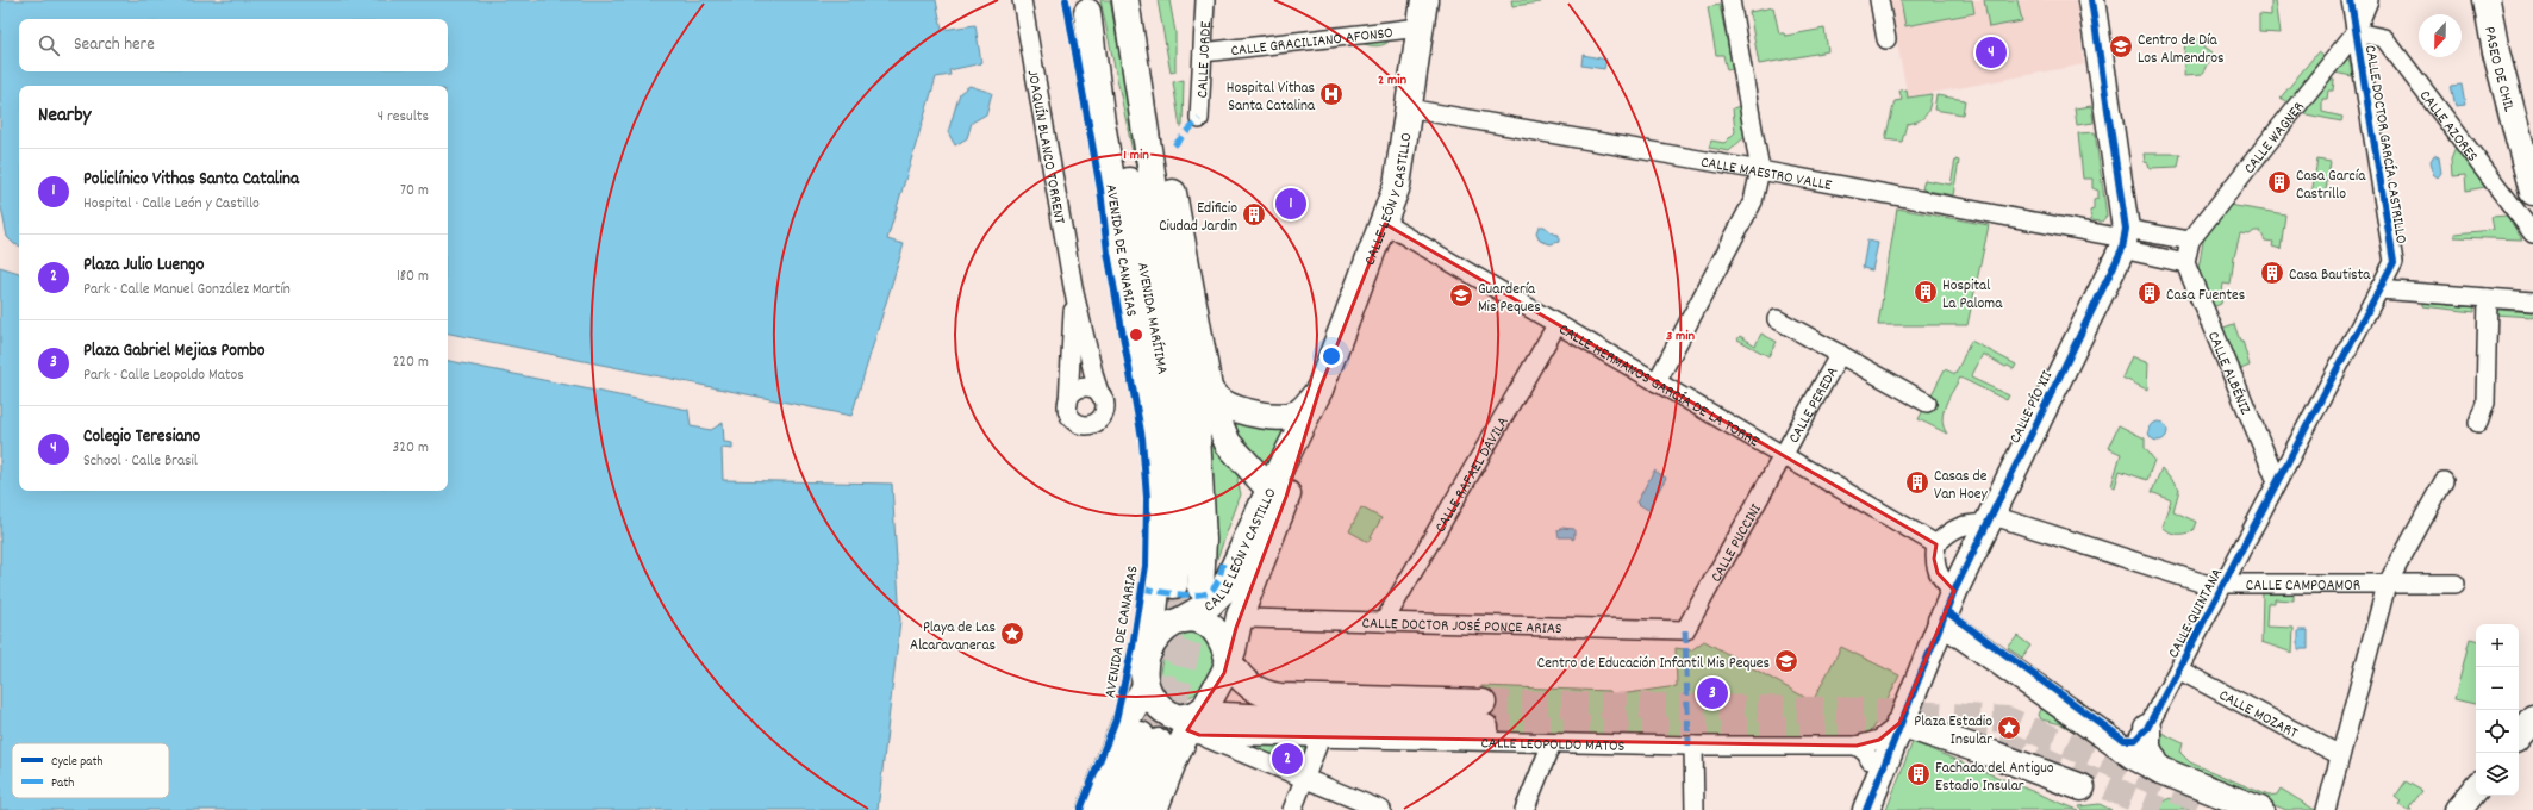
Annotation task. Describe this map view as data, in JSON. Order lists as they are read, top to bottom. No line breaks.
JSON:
{"streets":{"main road":["PASEO DE CHIL","CALLE LEÓN Y CASTILLO","AVENIDA MARÍTIMA","CALLE PÍO XII"],"street":["CALLE GRACILIANO AFONSO","CALLE JORDE","CALLE AZORES","CALLE WAGNER","CALLE DOCTOR GARCÍA CASTRILLO","JOAQUÍN BLANCO TORRENT","CALLE MAESTRO VALLE","CALLE ALBÉNIZ","CALLE HERMANOS GARCÍA DE LA TORRE","CALLE PEREDA","CALLE RAFAEL DÁVILA","CALLE PUCCINI","CALLE CAMPOAMOR","CALLE QUINTANA","CALLE DOCTOR JOSÉ PONCE ARIAS","CALLE MOZART","CALLE LEOPOLDO MATOS"],"cycle path":["AVENIDA DE CANARIAS"]},"crossings":[["CALLE GRACILIANO AFONSO","CALLE JORDE"],["CALLE GRACILIANO AFONSO","CALLE LEÓN Y CASTILLO"],["CALLE AZORES","CALLE WAGNER"],["CALLE AZORES","CALLE DOCTOR GARCÍA CASTRILLO"],["CALLE WAGNER","CALLE DOCTOR GARCÍA CASTRILLO"],["CALLE DOCTOR GARCÍA CASTRILLO","CALLE QUINTANA"],["CALLE MAESTRO VALLE","CALLE LEÓN Y CASTILLO"],["CALLE MAESTRO VALLE","CALLE PÍO XII"],["CALLE LEÓN Y CASTILLO","CALLE HERMANOS GARCÍA DE LA TORRE"],["CALLE LEÓN Y CASTILLO","CALLE DOCTOR JOSÉ PONCE ARIAS"],["CALLE LEÓN Y CASTILLO","CALLE LEOPOLDO MATOS"],["CALLE ALBÉNIZ","CALLE QUINTANA"],["CALLE HERMANOS GARCÍA DE LA TORRE","CALLE PEREDA"],["CALLE HERMANOS GARCÍA DE LA TORRE","CALLE RAFAEL DÁVILA"],["CALLE HERMANOS GARCÍA DE LA TORRE","CALLE PUCCINI"],["CALLE PEREDA","CALLE PUCCINI"],["CALLE PÍO XII","CALLE CAMPOAMOR"],["CALLE PÍO XII","CALLE QUINTANA"],["CALLE RAFAEL DÁVILA","CALLE DOCTOR JOSÉ PONCE ARIAS"],["CALLE PUCCINI","CALLE DOCTOR JOSÉ PONCE ARIAS"],["CALLE CAMPOAMOR","CALLE QUINTANA"],["CALLE QUINTANA","CALLE MOZART"]],"places":{"school or university":["Centro de Día Los Almendros","Guardería Mis Peques","Centro de Educación Infantil Mis Peques"],"hospital":["Hospital Vithas Santa Catalina"],"building":["Casa García Castrillo","Edificio Ciudad Jardin","Casa Bautista","Hospital La Paloma","Casa Fuentes","Casas de Van Hoey","Fachada del Antiguo Estadio Insular"],"place":["Playa de Las Alcaravaneras","Plaza Estadio Insular"]},"legend":["Cycle path","Path"],"north":"bottom","page":{"search":"Search here","pins":["4","1","3","2"],"heading":["Nearby","4 results"],"list":[{"mark":"1","name":"Policlínico Vithas Santa Catalina","note":"Hospital · Calle León y Castillo","value":"70 m"},{"mark":"2","name":"Plaza Julio Luengo","note":"Park · Calle Manuel González Martín","value":"180 m"},{"mark":"3","name":"Plaza Gabriel Mejias Pombo","note":"Park · Calle Leopoldo Matos","value":"220 m"},{"mark":"4","name":"Colegio Teresiano","note":"School · Calle Brasil","value":"320 m"}],"map_buttons":["+","−"]},"rings":["2 min","1 min","3 min"]}
